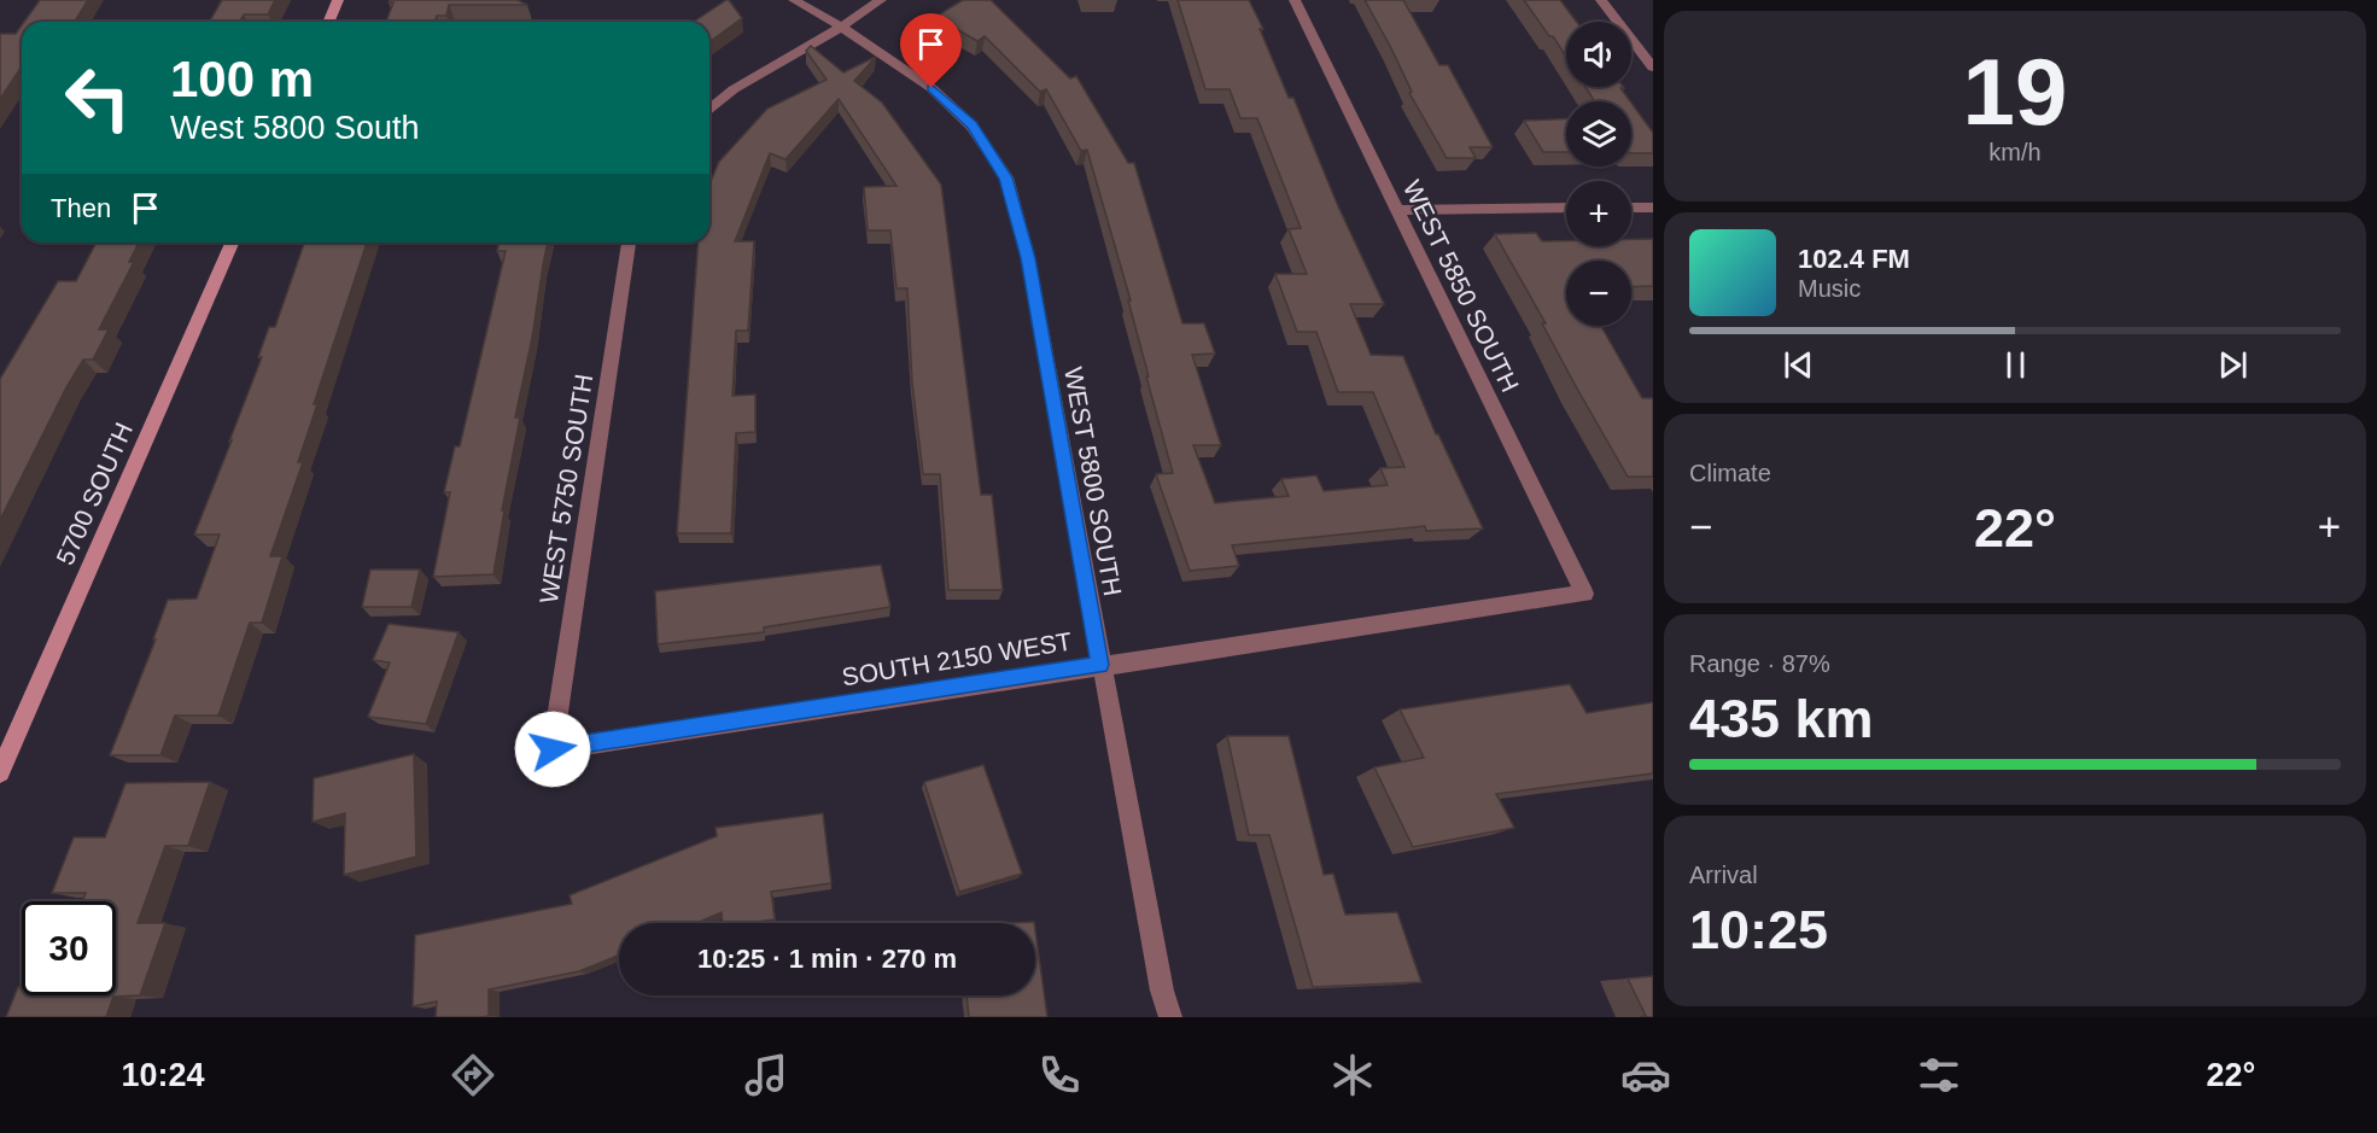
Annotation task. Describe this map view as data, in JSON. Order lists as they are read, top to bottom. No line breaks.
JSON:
{"streets":{"street":["WEST 5850 SOUTH","WEST 5800 SOUTH","WEST 5750 SOUTH","5700 SOUTH","SOUTH 2150 WEST"]},"crossings":[["WEST 5850 SOUTH","SOUTH 2150 WEST"],["WEST 5800 SOUTH","SOUTH 2150 WEST"],["WEST 5750 SOUTH","SOUTH 2150 WEST"]],"page":{"tile":[["19","km/h"],"Climate",["Range · 87%","435 km"],["Arrival","10:25"]],"map_buttons":["+","−"],"turn":["100 m","West 5800 South"],"then":"Then","song":["102.4 FM","Music"],"heat":["−","22°","+"],"limit":"30","trip":"10:25 · 1 min · 270 m","tabs":["10:24","22°"]}}
